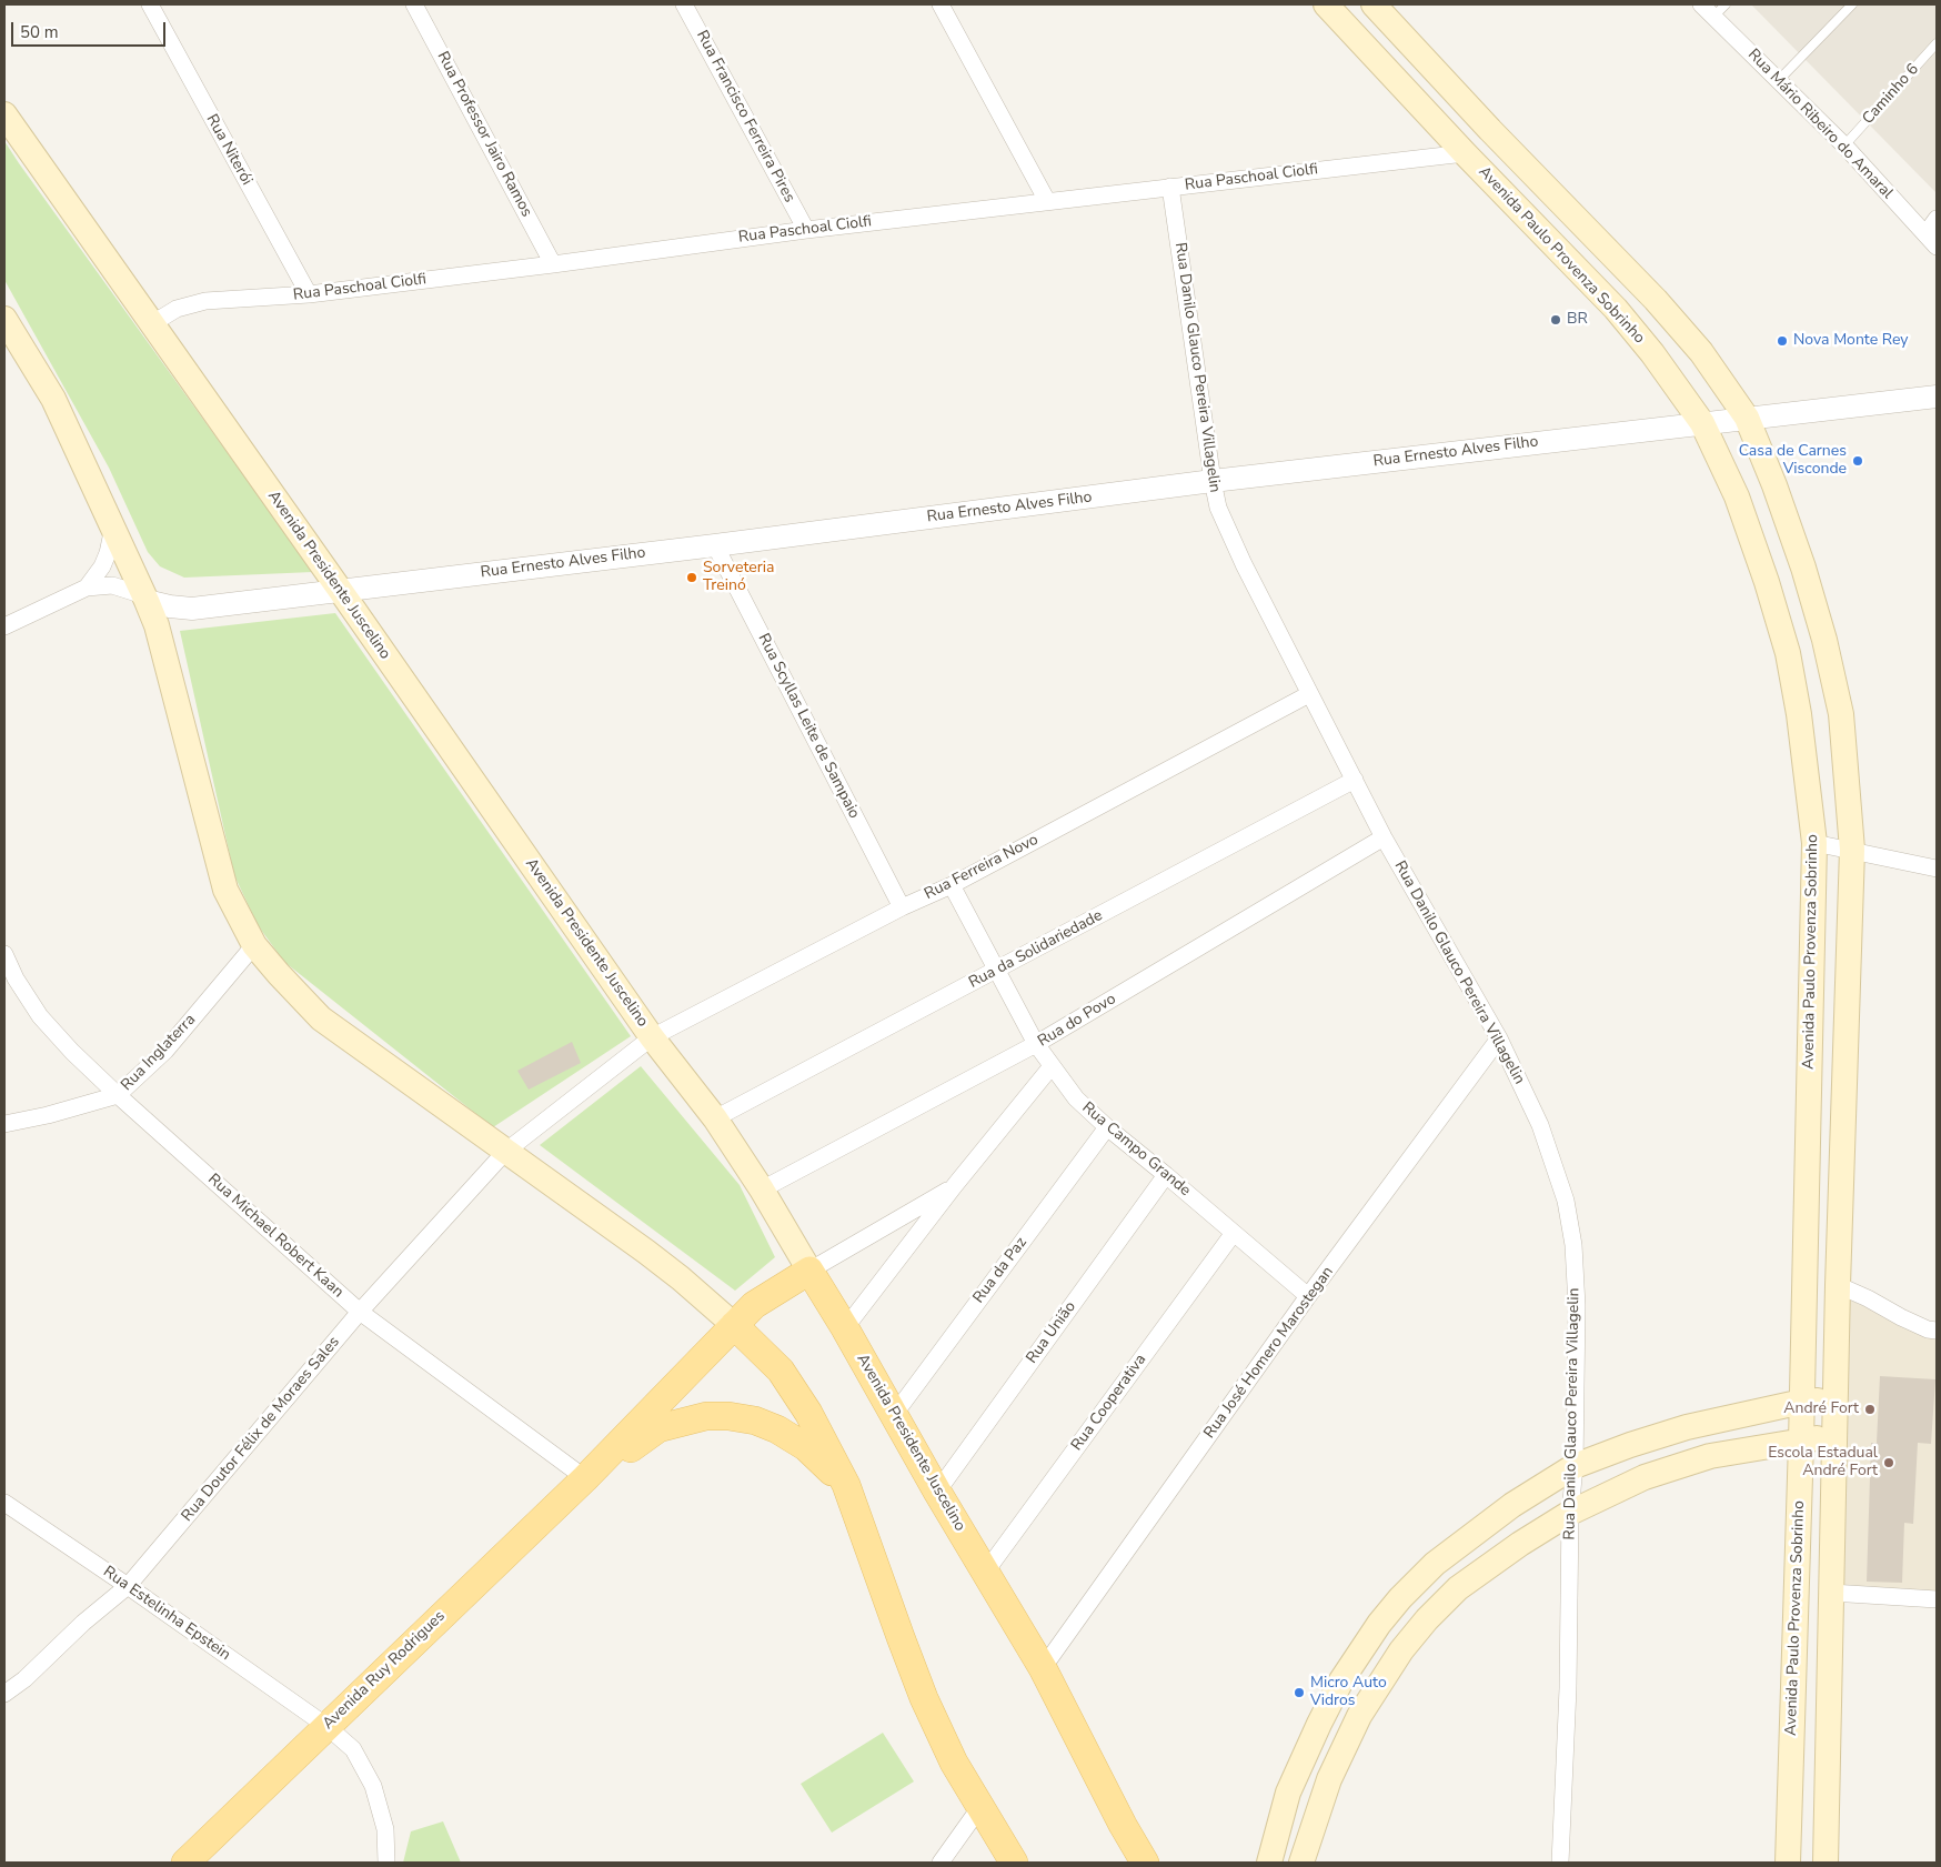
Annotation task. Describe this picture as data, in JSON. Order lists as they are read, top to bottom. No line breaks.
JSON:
{"streets":{"main road":["Avenida Paulo Provenza Sobrinho","Avenida Presidente Juscelino","Avenida Ruy Rodrigues"],"street":["Rua Francisco Ferreira Pires","Rua Mário Ribeiro do Amaral","Rua Professor Jairo Ramos","Rua Niterói","Rua Paschoal Ciolfi","Rua Danilo Glauco Pereira Villagelin","Rua Ernesto Alves Filho","Rua Scyllas Leite de Sampaio","Rua Ferreira Novo","Rua da Solidariedade","Rua do Povo","Rua Inglaterra","Rua Campo Grande","Rua Michael Robert Kaan","Rua da Paz","Rua União","Rua José Homero Marostegan","Rua Cooperativa","Rua Doutor Félix de Moraes Sales","Rua Estelinha Epstein"],"lane":["Caminho 6"]},"crossings":[["Caminho 6","Rua Mário Ribeiro do Amaral"],["Rua Francisco Ferreira Pires","Rua Paschoal Ciolfi"],["Rua Professor Jairo Ramos","Rua Paschoal Ciolfi"],["Rua Niterói","Rua Paschoal Ciolfi"],["Rua Paschoal Ciolfi","Avenida Paulo Provenza Sobrinho"],["Rua Paschoal Ciolfi","Rua Danilo Glauco Pereira Villagelin"],["Rua Paschoal Ciolfi","Avenida Presidente Juscelino"],["Avenida Paulo Provenza Sobrinho","Rua Ernesto Alves Filho"],["Rua Danilo Glauco Pereira Villagelin","Rua Ernesto Alves Filho"],["Rua Danilo Glauco Pereira Villagelin","Rua Ferreira Novo"],["Rua Danilo Glauco Pereira Villagelin","Rua da Solidariedade"],["Rua Danilo Glauco Pereira Villagelin","Rua do Povo"],["Rua Danilo Glauco Pereira Villagelin","Rua José Homero Marostegan"],["Rua Ernesto Alves Filho","Avenida Presidente Juscelino"],["Rua Ernesto Alves Filho","Rua Scyllas Leite de Sampaio"],["Avenida Presidente Juscelino","Rua Ferreira Novo"],["Avenida Presidente Juscelino","Rua da Solidariedade"],["Avenida Presidente Juscelino","Rua do Povo"],["Avenida Presidente Juscelino","Rua da Paz"],["Avenida Presidente Juscelino","Rua União"],["Avenida Presidente Juscelino","Rua José Homero Marostegan"],["Avenida Presidente Juscelino","Rua Cooperativa"],["Avenida Presidente Juscelino","Rua Doutor Félix de Moraes Sales"],["Avenida Presidente Juscelino","Avenida Ruy Rodrigues"],["Rua Scyllas Leite de Sampaio","Rua Ferreira Novo"],["Rua Ferreira Novo","Rua Campo Grande"],["Rua da Solidariedade","Rua Campo Grande"],["Rua do Povo","Rua Campo Grande"],["Rua Inglaterra","Rua Michael Robert Kaan"],["Rua Campo Grande","Rua da Paz"],["Rua Campo Grande","Rua União"],["Rua Campo Grande","Rua José Homero Marostegan"],["Rua Campo Grande","Rua Cooperativa"],["Rua Michael Robert Kaan","Rua Doutor Félix de Moraes Sales"],["Rua Michael Robert Kaan","Avenida Ruy Rodrigues"],["Rua Doutor Félix de Moraes Sales","Rua Estelinha Epstein"],["Rua Estelinha Epstein","Avenida Ruy Rodrigues"]],"places":["BR","Nova Monte Rey","Casa de Carnes Visconde","Sorveteria Treinó","André Fort","Escola Estadual André Fort","Micro Auto Vidros"],"scale_bar":"50 m"}
